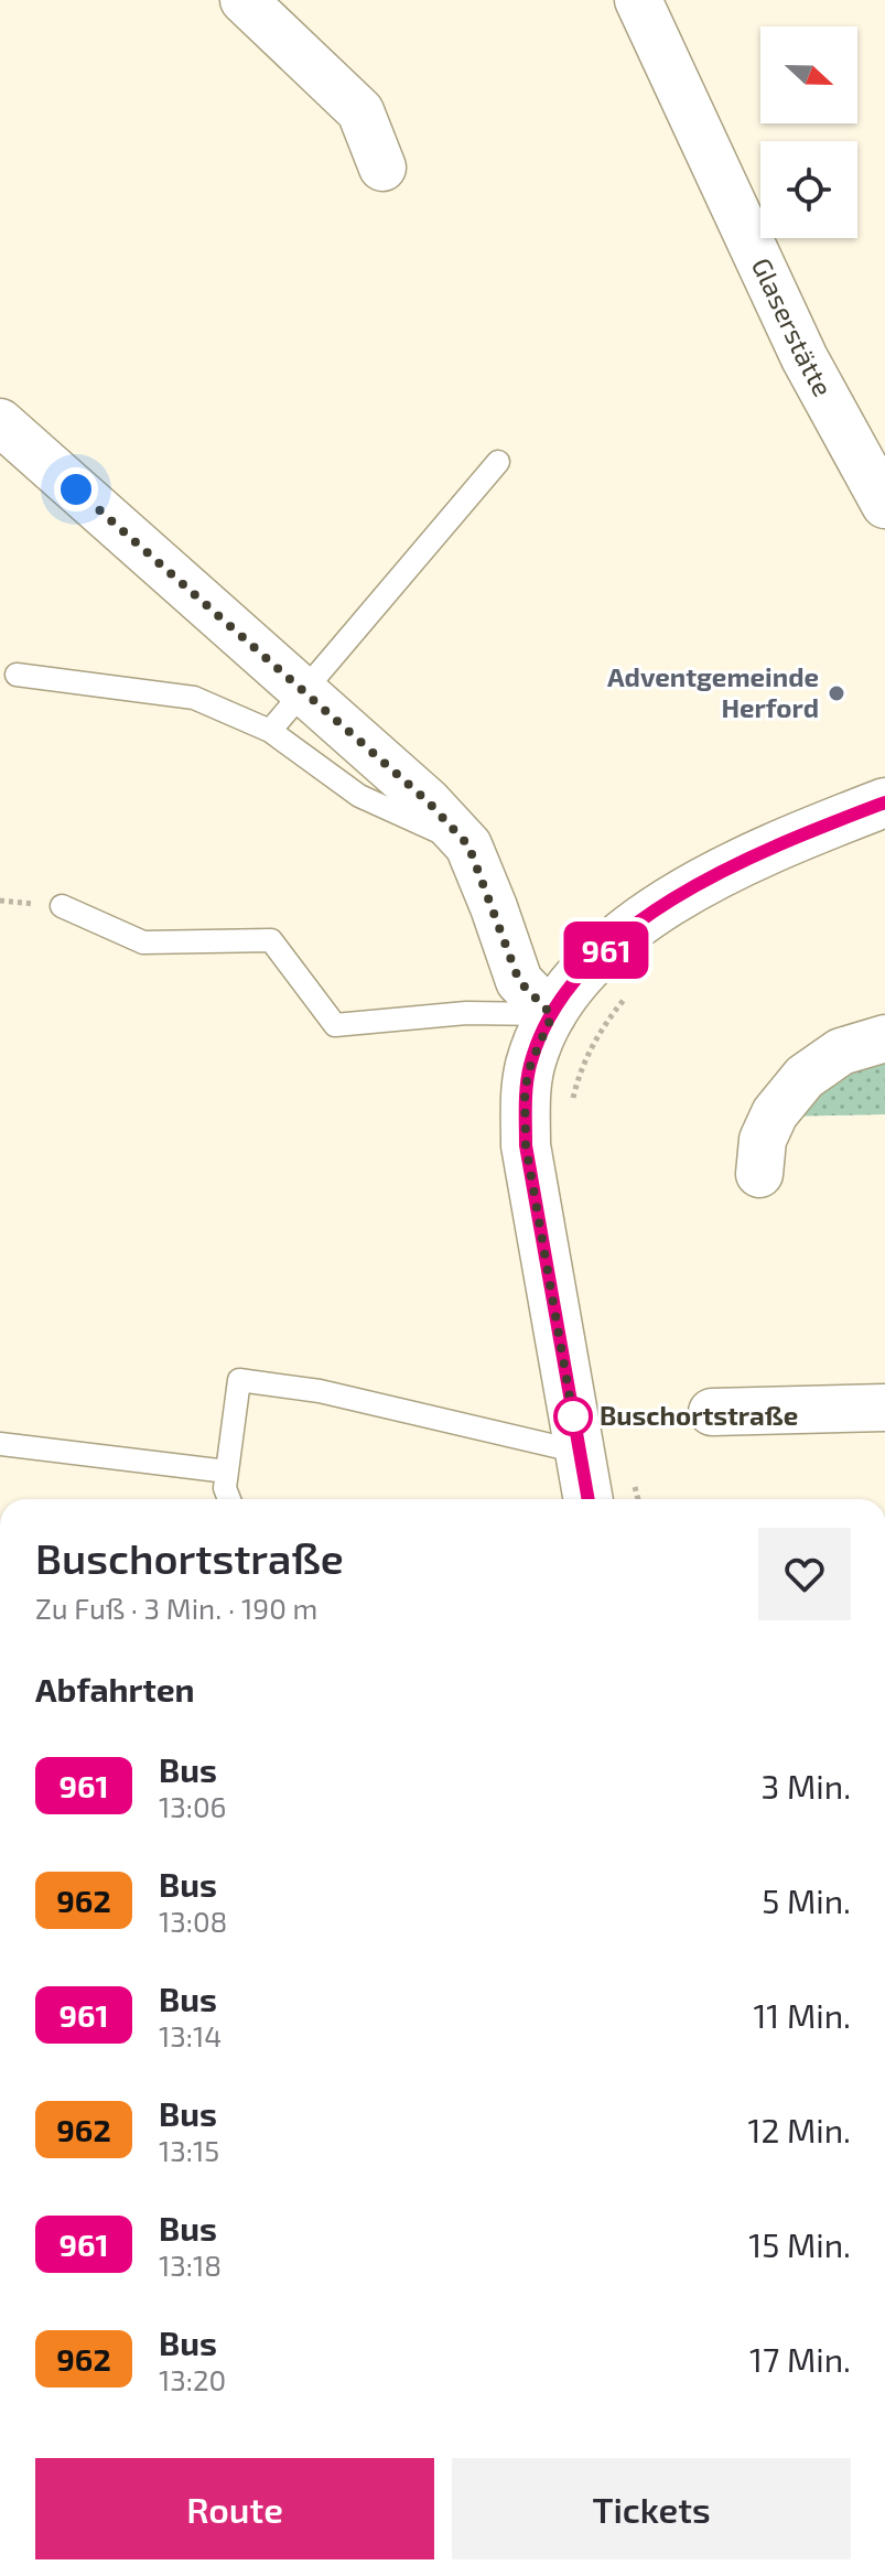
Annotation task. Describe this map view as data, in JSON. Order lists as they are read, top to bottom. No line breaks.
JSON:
{"streets":{"street":["Glaserstätte"]},"places":["Adventgemeinde Herford","Buschortstraße"],"lines":["bus line 961"],"north":"right","page":{"on_map":"961","heading":[["Buschortstraße","Zu Fuß · 3 Min. · 190 m"],"Abfahrten"],"list":[{"mark":"961","name":"Bus","note":"13:06","value":"3 Min."},{"mark":"962","name":"Bus","note":"13:08","value":"5 Min."},{"mark":"961","name":"Bus","note":"13:14","value":"11 Min."},{"mark":"962","name":"Bus","note":"13:15","value":"12 Min."},{"mark":"961","name":"Bus","note":"13:18","value":"15 Min."},{"mark":"962","name":"Bus","note":"13:20","value":"17 Min."}],"buttons":["Route","Tickets"]}}
